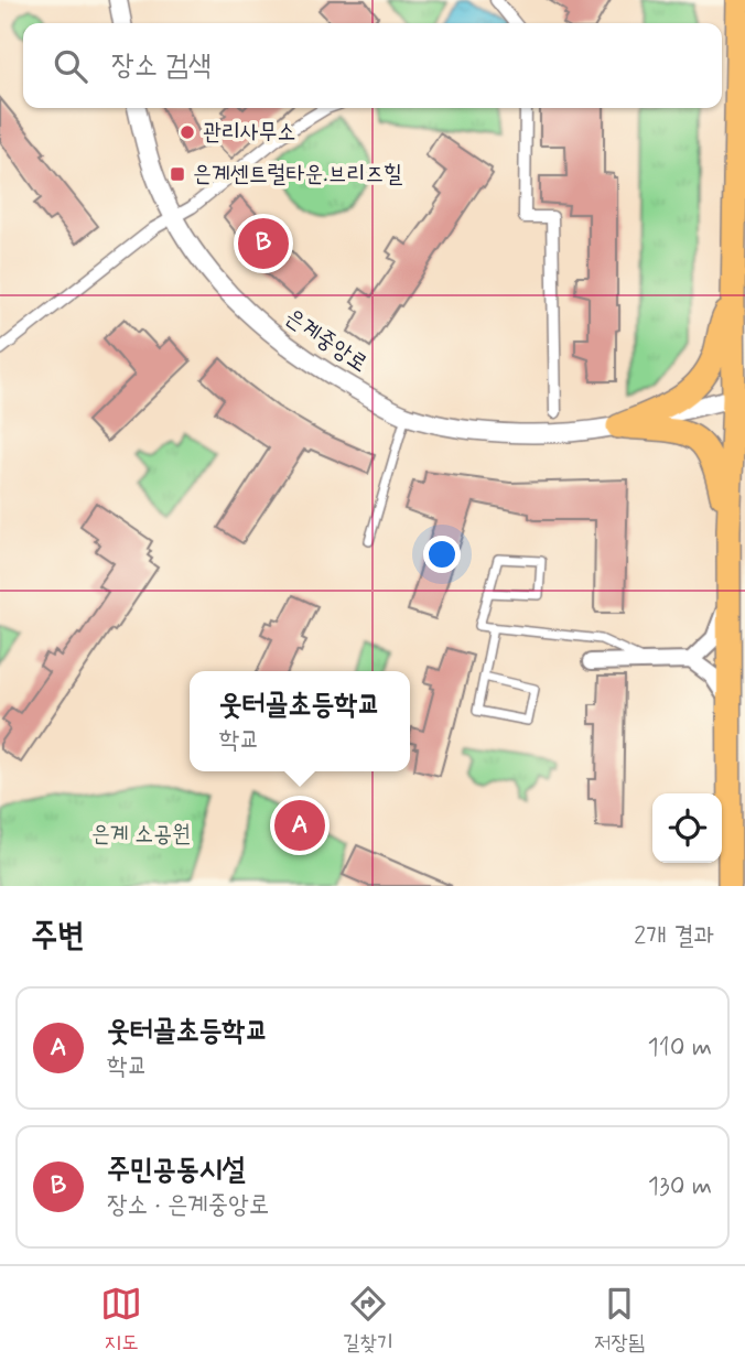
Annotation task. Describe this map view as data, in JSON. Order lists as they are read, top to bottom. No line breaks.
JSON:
{"streets":{"street":["은계중앙로"]},"parks":["은계 소공원"],"places":{"other":["관리사무소"],"transit":["은계센트럴타운.브리즈힐"]},"page":{"search":"장소 검색","pins":["B","A"],"popup":["웃터골초등학교","학교"],"heading":["주변","2개 결과"],"list":[{"mark":"A","name":"웃터골초등학교","note":"학교","value":"110 m"},{"mark":"B","name":"주민공동시설","note":"장소 · 은계중앙로","value":"130 m"}],"nav":["지도","길찾기","저장됨"]}}
